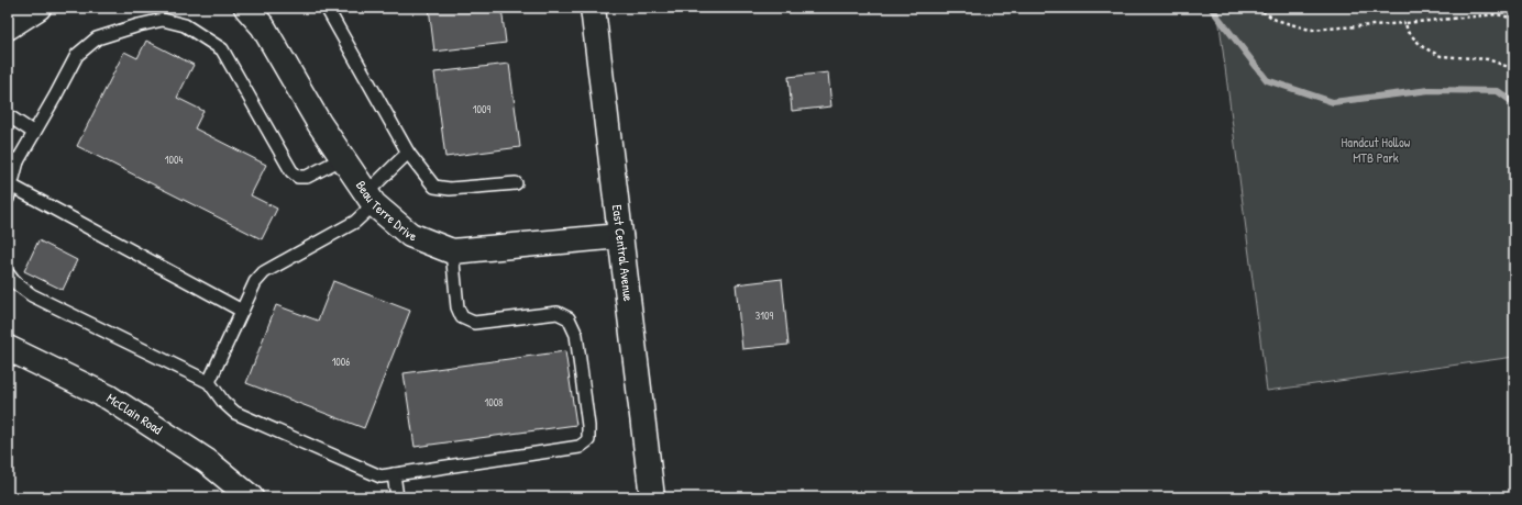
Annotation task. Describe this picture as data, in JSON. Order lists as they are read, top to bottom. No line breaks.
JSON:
{"streets":{"street":["Beau Terre Drive","East Central Avenue","McClain Road"]},"crossings":[["Beau Terre Drive","East Central Avenue"]],"parks":["Handcut Hollow MTB Park"],"house_numbers":["1009","1004","3109","1006","1008"]}
